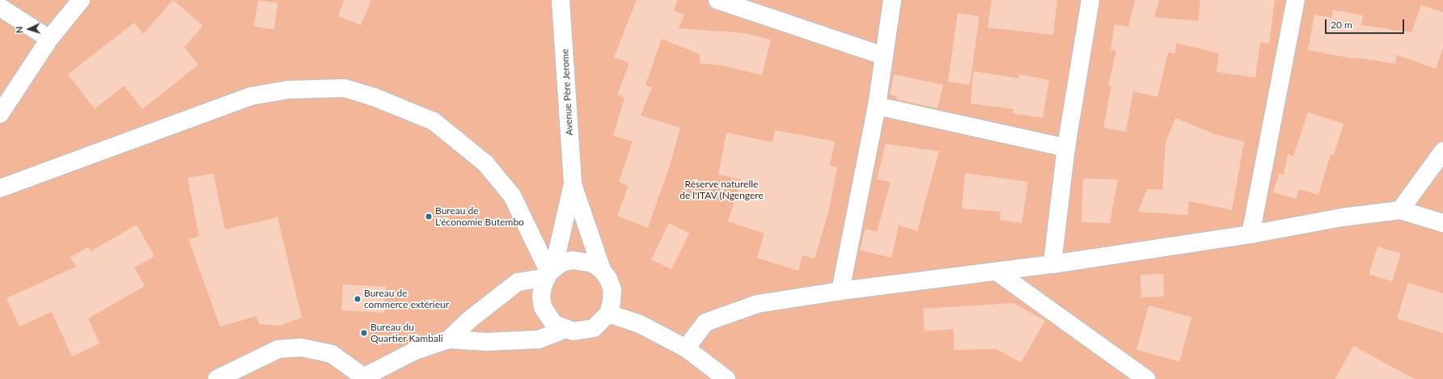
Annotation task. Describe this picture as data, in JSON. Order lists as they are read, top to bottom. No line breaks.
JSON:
{"streets":{"street":["Avenue Père Jerome"]},"parks":["Réserve naturelle de l'ITAV (Ngengere"],"places":["Bureau de L'économie Butembo","Bureau de commerce extérieur","Bureau du Quartier Kambali"],"scale_bar":"20 m","north":"left"}
